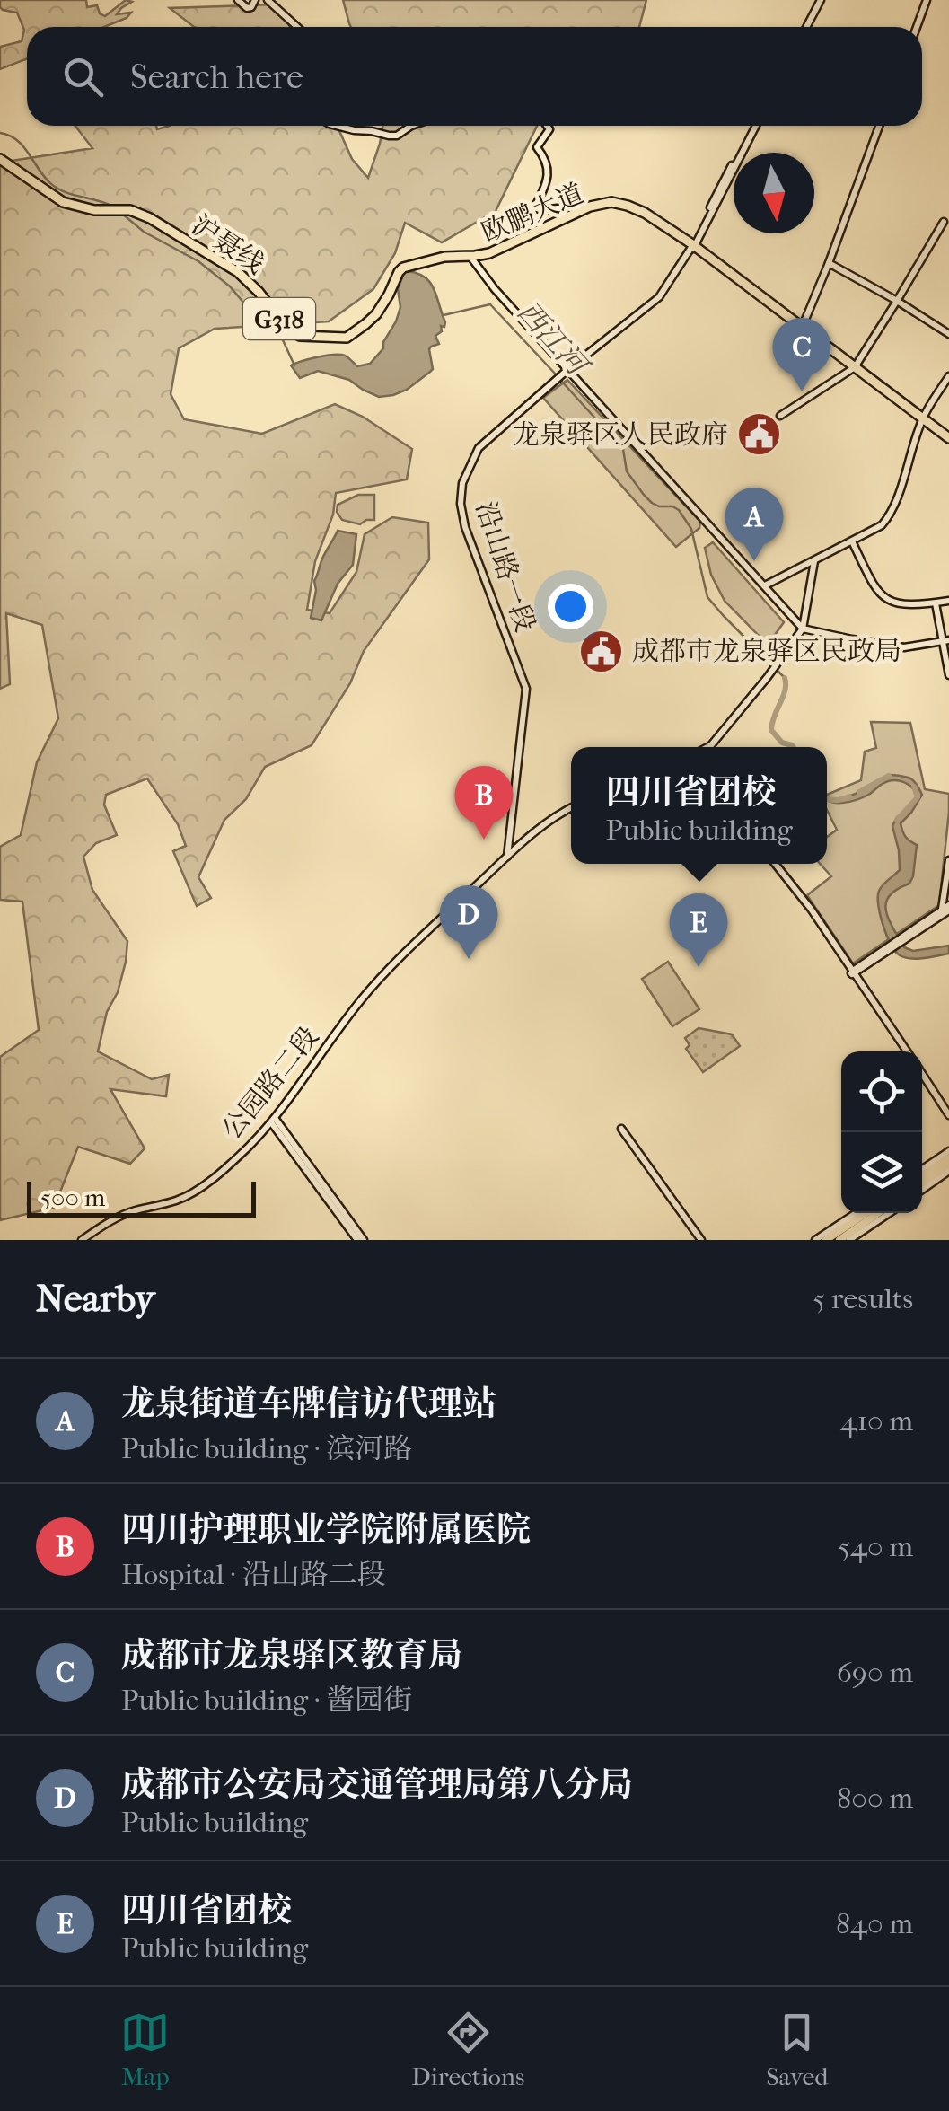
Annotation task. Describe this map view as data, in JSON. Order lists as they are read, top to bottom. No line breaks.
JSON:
{"streets":{"highway":["欧鹏大道","沪聂线","G318"],"street":["沿山路一段","公园路二段"]},"crossings":[["欧鹏大道","沪聂线"],["欧鹏大道","沿山路一段"],["沪聂线","沿山路一段"],["沿山路一段","公园路二段"]],"water":["西江河"],"places":{"public building":["龙泉驿区人民政府","成都市龙泉驿区民政局"]},"scale_bar":"500 m","north":"bottom","page":{"search":"Search here","pins":["C","A","B","D","E"],"popup":["四川省团校","Public building"],"scale":"500 m","heading":["Nearby","5 results"],"list":[{"mark":"A","name":"龙泉街道车牌信访代理站","note":"Public building · 滨河路","value":"410 m"},{"mark":"B","name":"四川护理职业学院附属医院","note":"Hospital · 沿山路二段","value":"540 m"},{"mark":"C","name":"成都市龙泉驿区教育局","note":"Public building · 酱园街","value":"690 m"},{"mark":"D","name":"成都市公安局交通管理局第八分局","note":"Public building","value":"800 m"},{"mark":"E","name":"四川省团校","note":"Public building","value":"840 m"}],"nav":["Map","Directions","Saved"]}}
